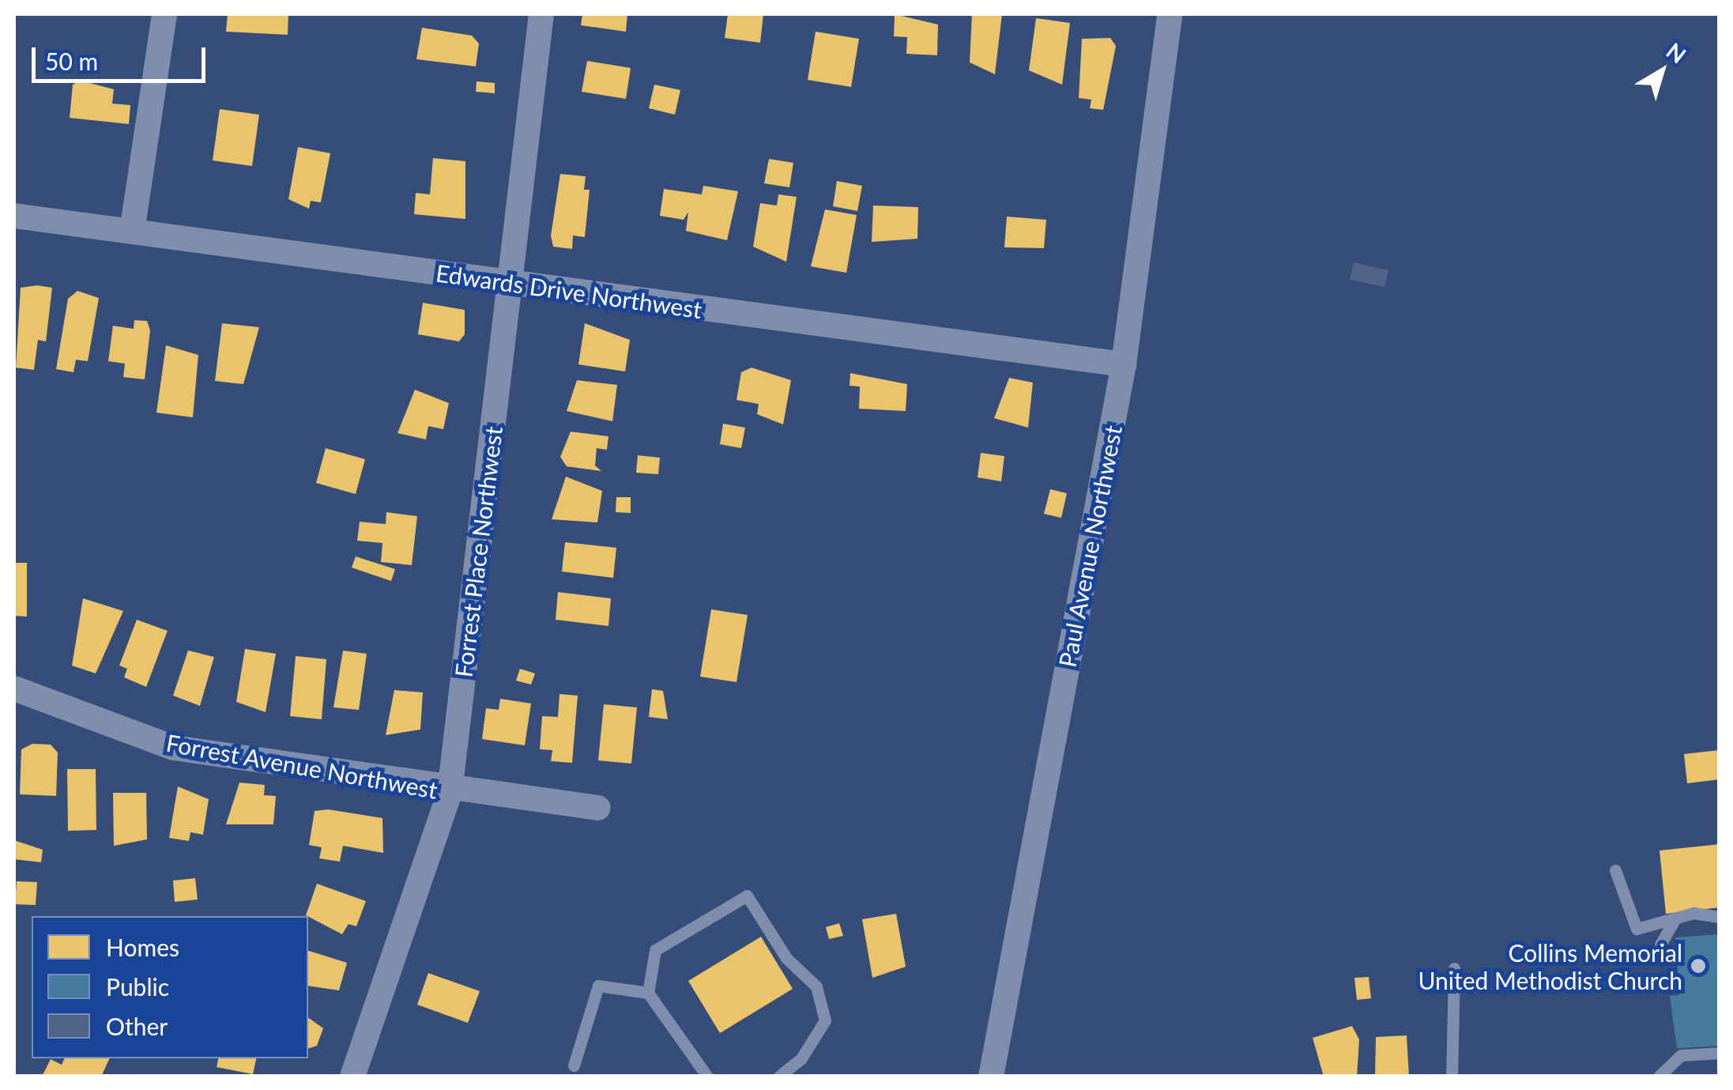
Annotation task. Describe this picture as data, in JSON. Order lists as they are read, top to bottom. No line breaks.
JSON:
{"streets":{"street":["Edwards Drive Northwest","Paul Avenue Northwest","Forrest Place Northwest","Forrest Avenue Northwest"]},"crossings":[["Edwards Drive Northwest","Paul Avenue Northwest"],["Edwards Drive Northwest","Forrest Place Northwest"],["Forrest Place Northwest","Forrest Avenue Northwest"]],"places":["Collins Memorial United Methodist Church"],"legend":["Homes","Public","Other"],"scale_bar":"50 m","north":"top right"}
